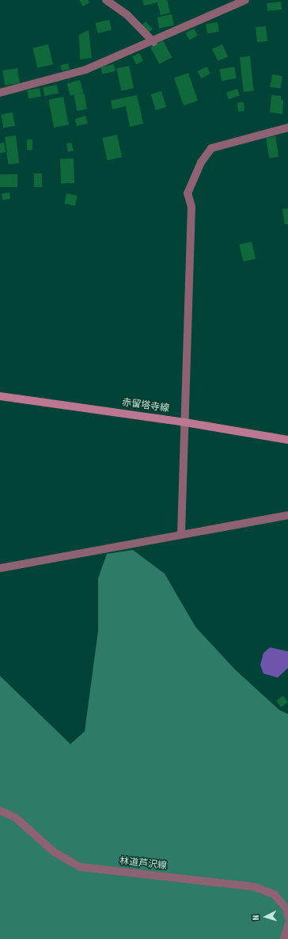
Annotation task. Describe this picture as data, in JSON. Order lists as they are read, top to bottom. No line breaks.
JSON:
{"streets":{"main road":["赤留塔寺線"],"street":["林道芦沢線"]},"north":"left"}
